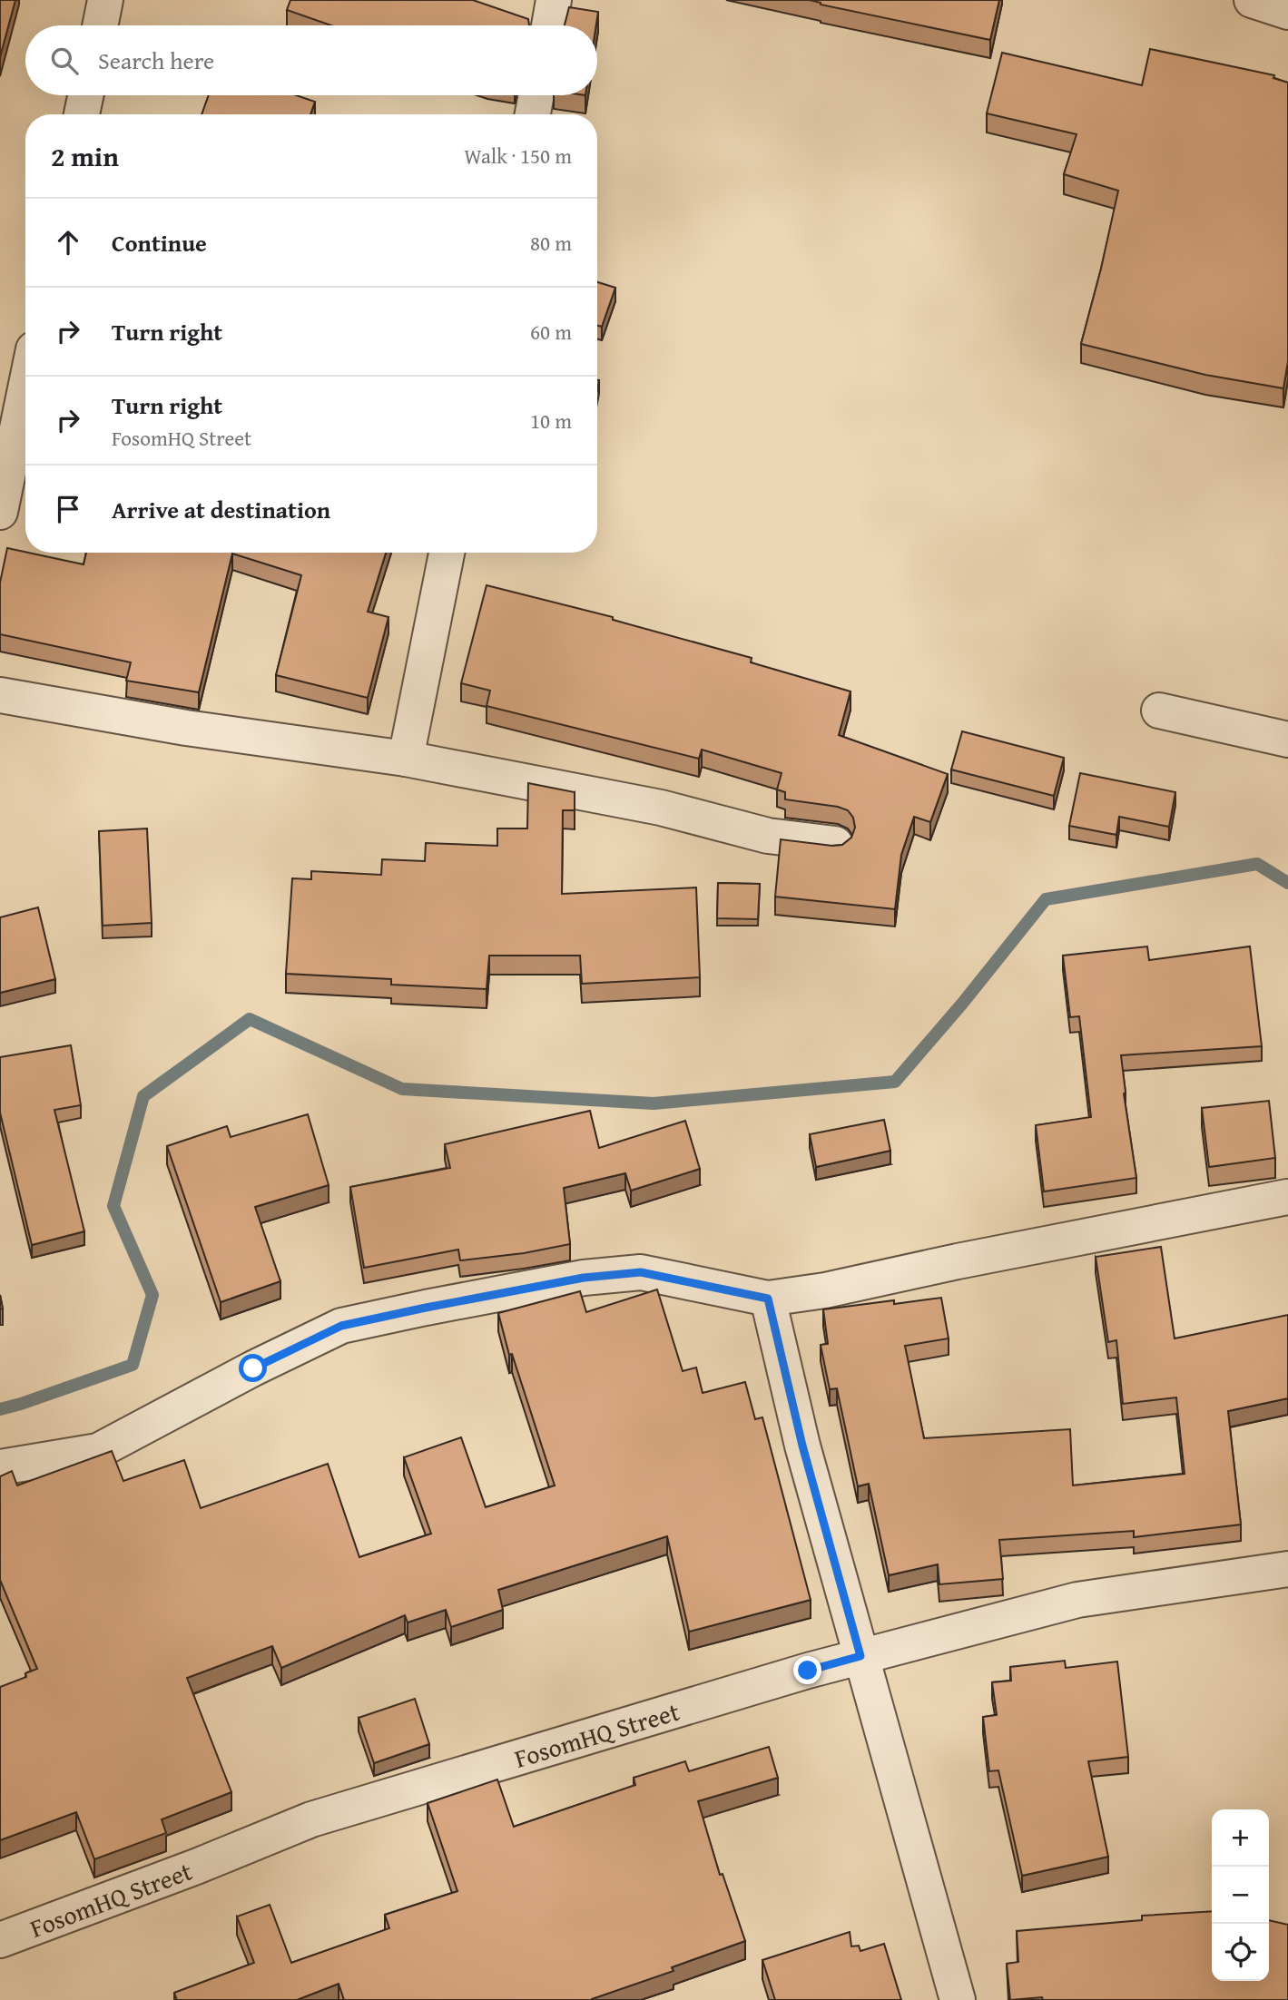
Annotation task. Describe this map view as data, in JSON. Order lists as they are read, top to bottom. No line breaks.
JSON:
{"streets":{"street":["FosomHQ Street"]},"page":{"search":"Search here","heading":["2 min","Walk · 150 m"],"list":[["Continue","80 m"],["Turn right","60 m"],["Turn right","FosomHQ Street","10 m"],"Arrive at destination"],"map_buttons":["+","−"]}}
